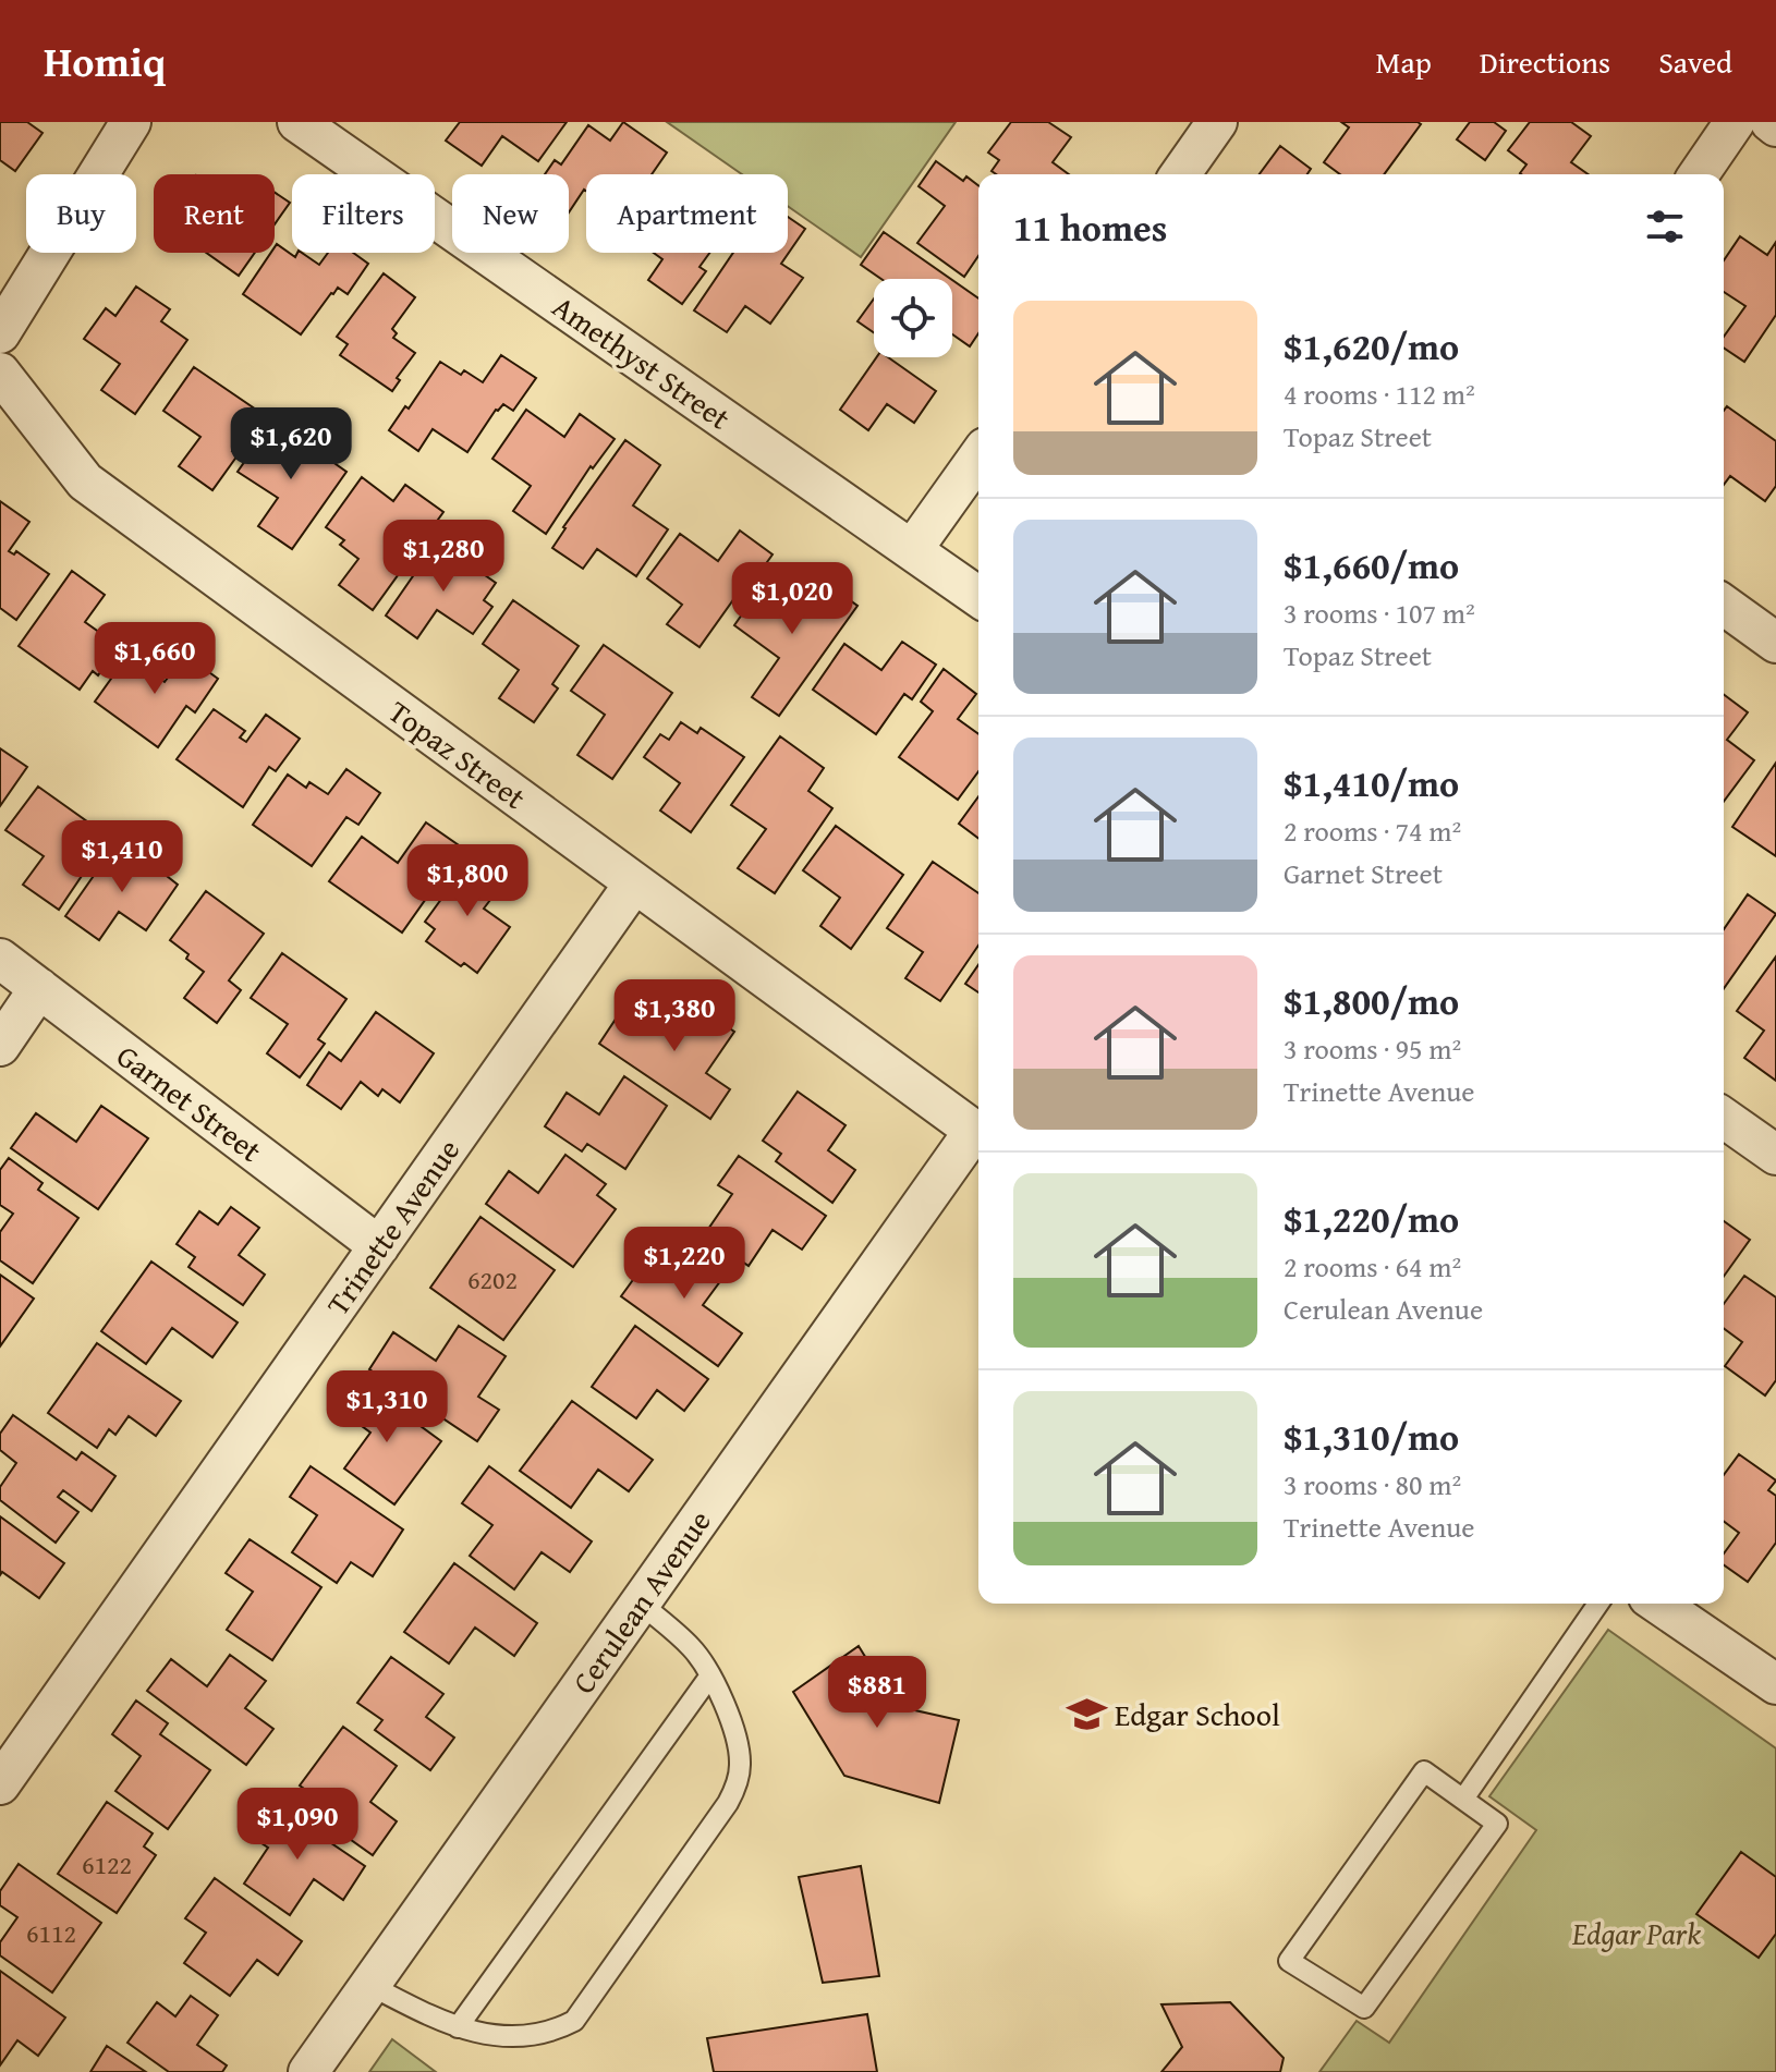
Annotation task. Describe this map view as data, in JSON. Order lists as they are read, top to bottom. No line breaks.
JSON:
{"streets":{"street":["Amethyst Street","Topaz Street","Garnet Street","Trinette Avenue","Cerulean Avenue"]},"crossings":[["Topaz Street","Trinette Avenue"],["Garnet Street","Trinette Avenue"]],"parks":["Edgar Park"],"places":{"school or university":["Edgar School"]},"house_numbers":["6202","6122","6112"],"page":{"header":"Homiq","nav":["Map","Directions","Saved"],"chip":["Buy","Rent","Filters","New","Apartment"],"heading":"11 homes","list":[{"name":"$1,620/mo","note":"4 rooms · 112 m² · Topaz Street"},{"name":"$1,660/mo","note":"3 rooms · 107 m² · Topaz Street"},{"name":"$1,410/mo","note":"2 rooms · 74 m² · Garnet Street"},{"name":"$1,800/mo","note":"3 rooms · 95 m² · Trinette Avenue"},{"name":"$1,220/mo","note":"2 rooms · 64 m² · Cerulean Avenue"},{"name":"$1,310/mo","note":"3 rooms · 80 m² · Trinette Avenue"}],"price":["$1,620","$1,280","$1,020","$1,660","$1,410","$1,800","$1,380","$1,220","$1,310","$881","$1,090"]}}
